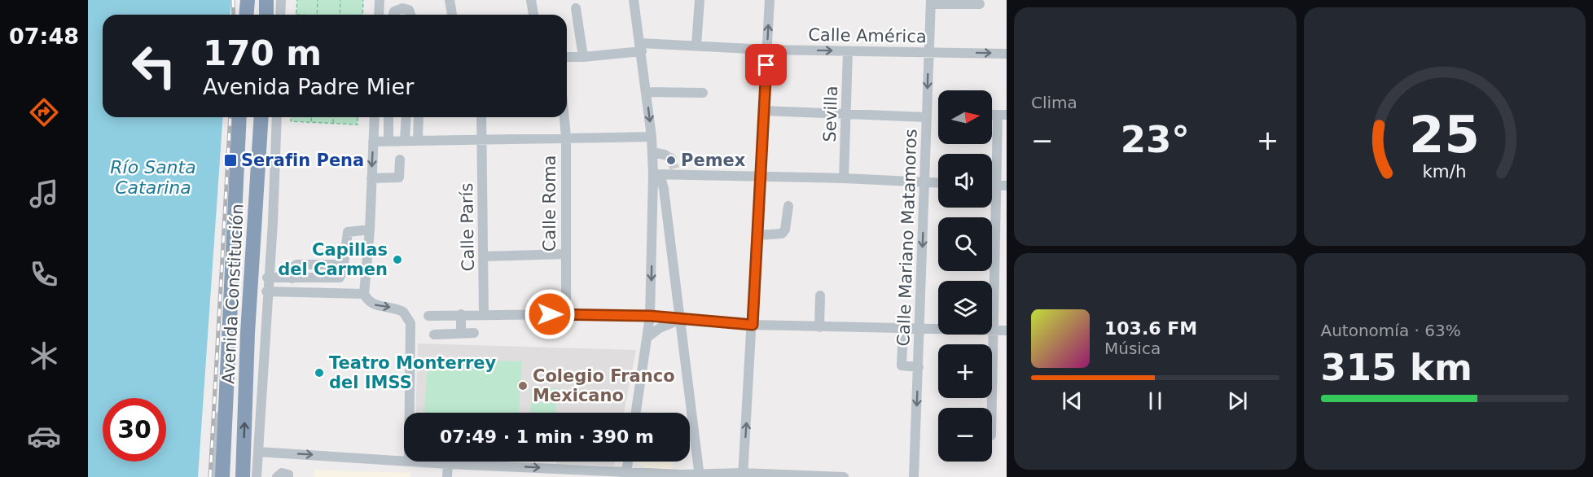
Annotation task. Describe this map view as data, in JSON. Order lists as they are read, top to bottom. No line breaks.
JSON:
{"streets":{"highway":["Avenida Constitución"],"street":["Calle América","Sevilla","Calle Roma","Calle París","Calle Mariano Matamoros"]},"crossings":[["Calle América","Sevilla"],["Calle América","Calle Mariano Matamoros"]],"water":["Río Santa Catarina"],"places":{"transit":["Serafin Pena"],"other":["Pemex","Capillas del Carmen","Teatro Monterrey del IMSS","Colegio Franco Mexicano"]},"north":"right","page":{"tabs":"07:48","tile":["Clima",["Autonomía · 63%","315 km"]],"turn":["170 m","Avenida Padre Mier"],"map_buttons":["+","−"],"heat":["−","23°","+"],"song":["103.6 FM","Música"],"limit":"30","trip":"07:49 · 1 min · 390 m","gauge":["25","km/h"]}}
